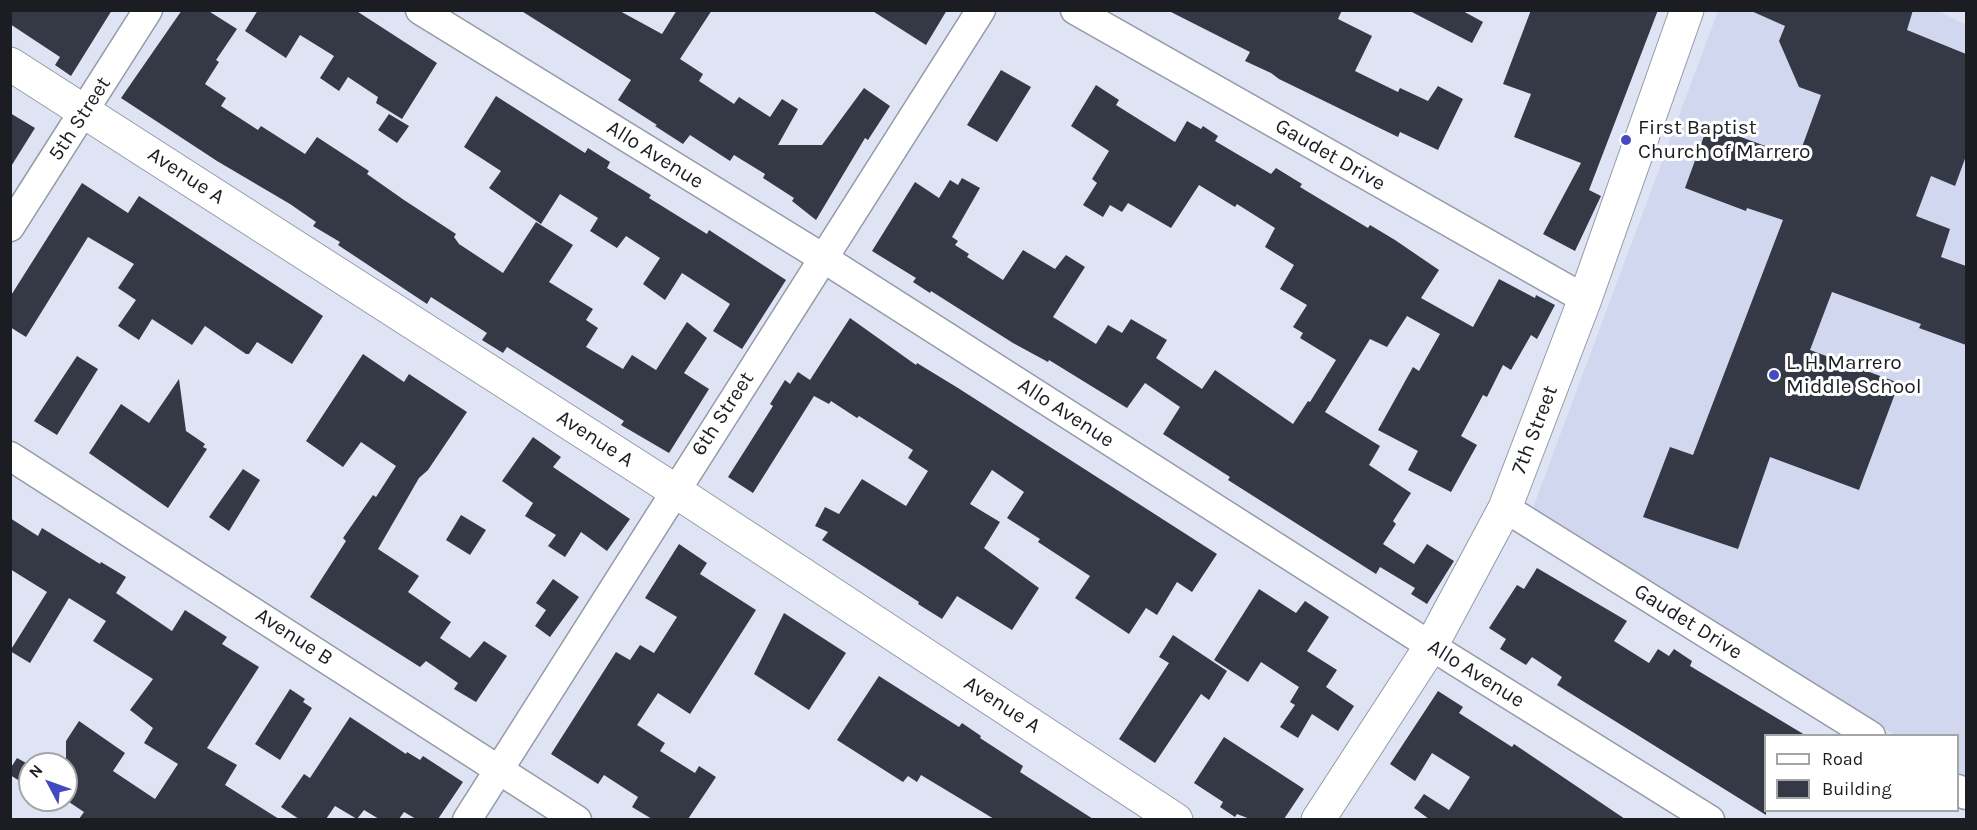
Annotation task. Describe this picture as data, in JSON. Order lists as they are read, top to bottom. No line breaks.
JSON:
{"streets":{"street":["5th Street","Allo Avenue","Gaudet Drive","Avenue A","6th Street","7th Street","Avenue B"]},"crossings":[["5th Street","Avenue A"],["Allo Avenue","6th Street"],["Allo Avenue","7th Street"],["Gaudet Drive","7th Street"],["Avenue A","6th Street"],["6th Street","Avenue B"]],"places":["First Baptist Church of Marrero","L. H. Marrero Middle School"],"legend":["Road","Building"],"north":"top left"}
